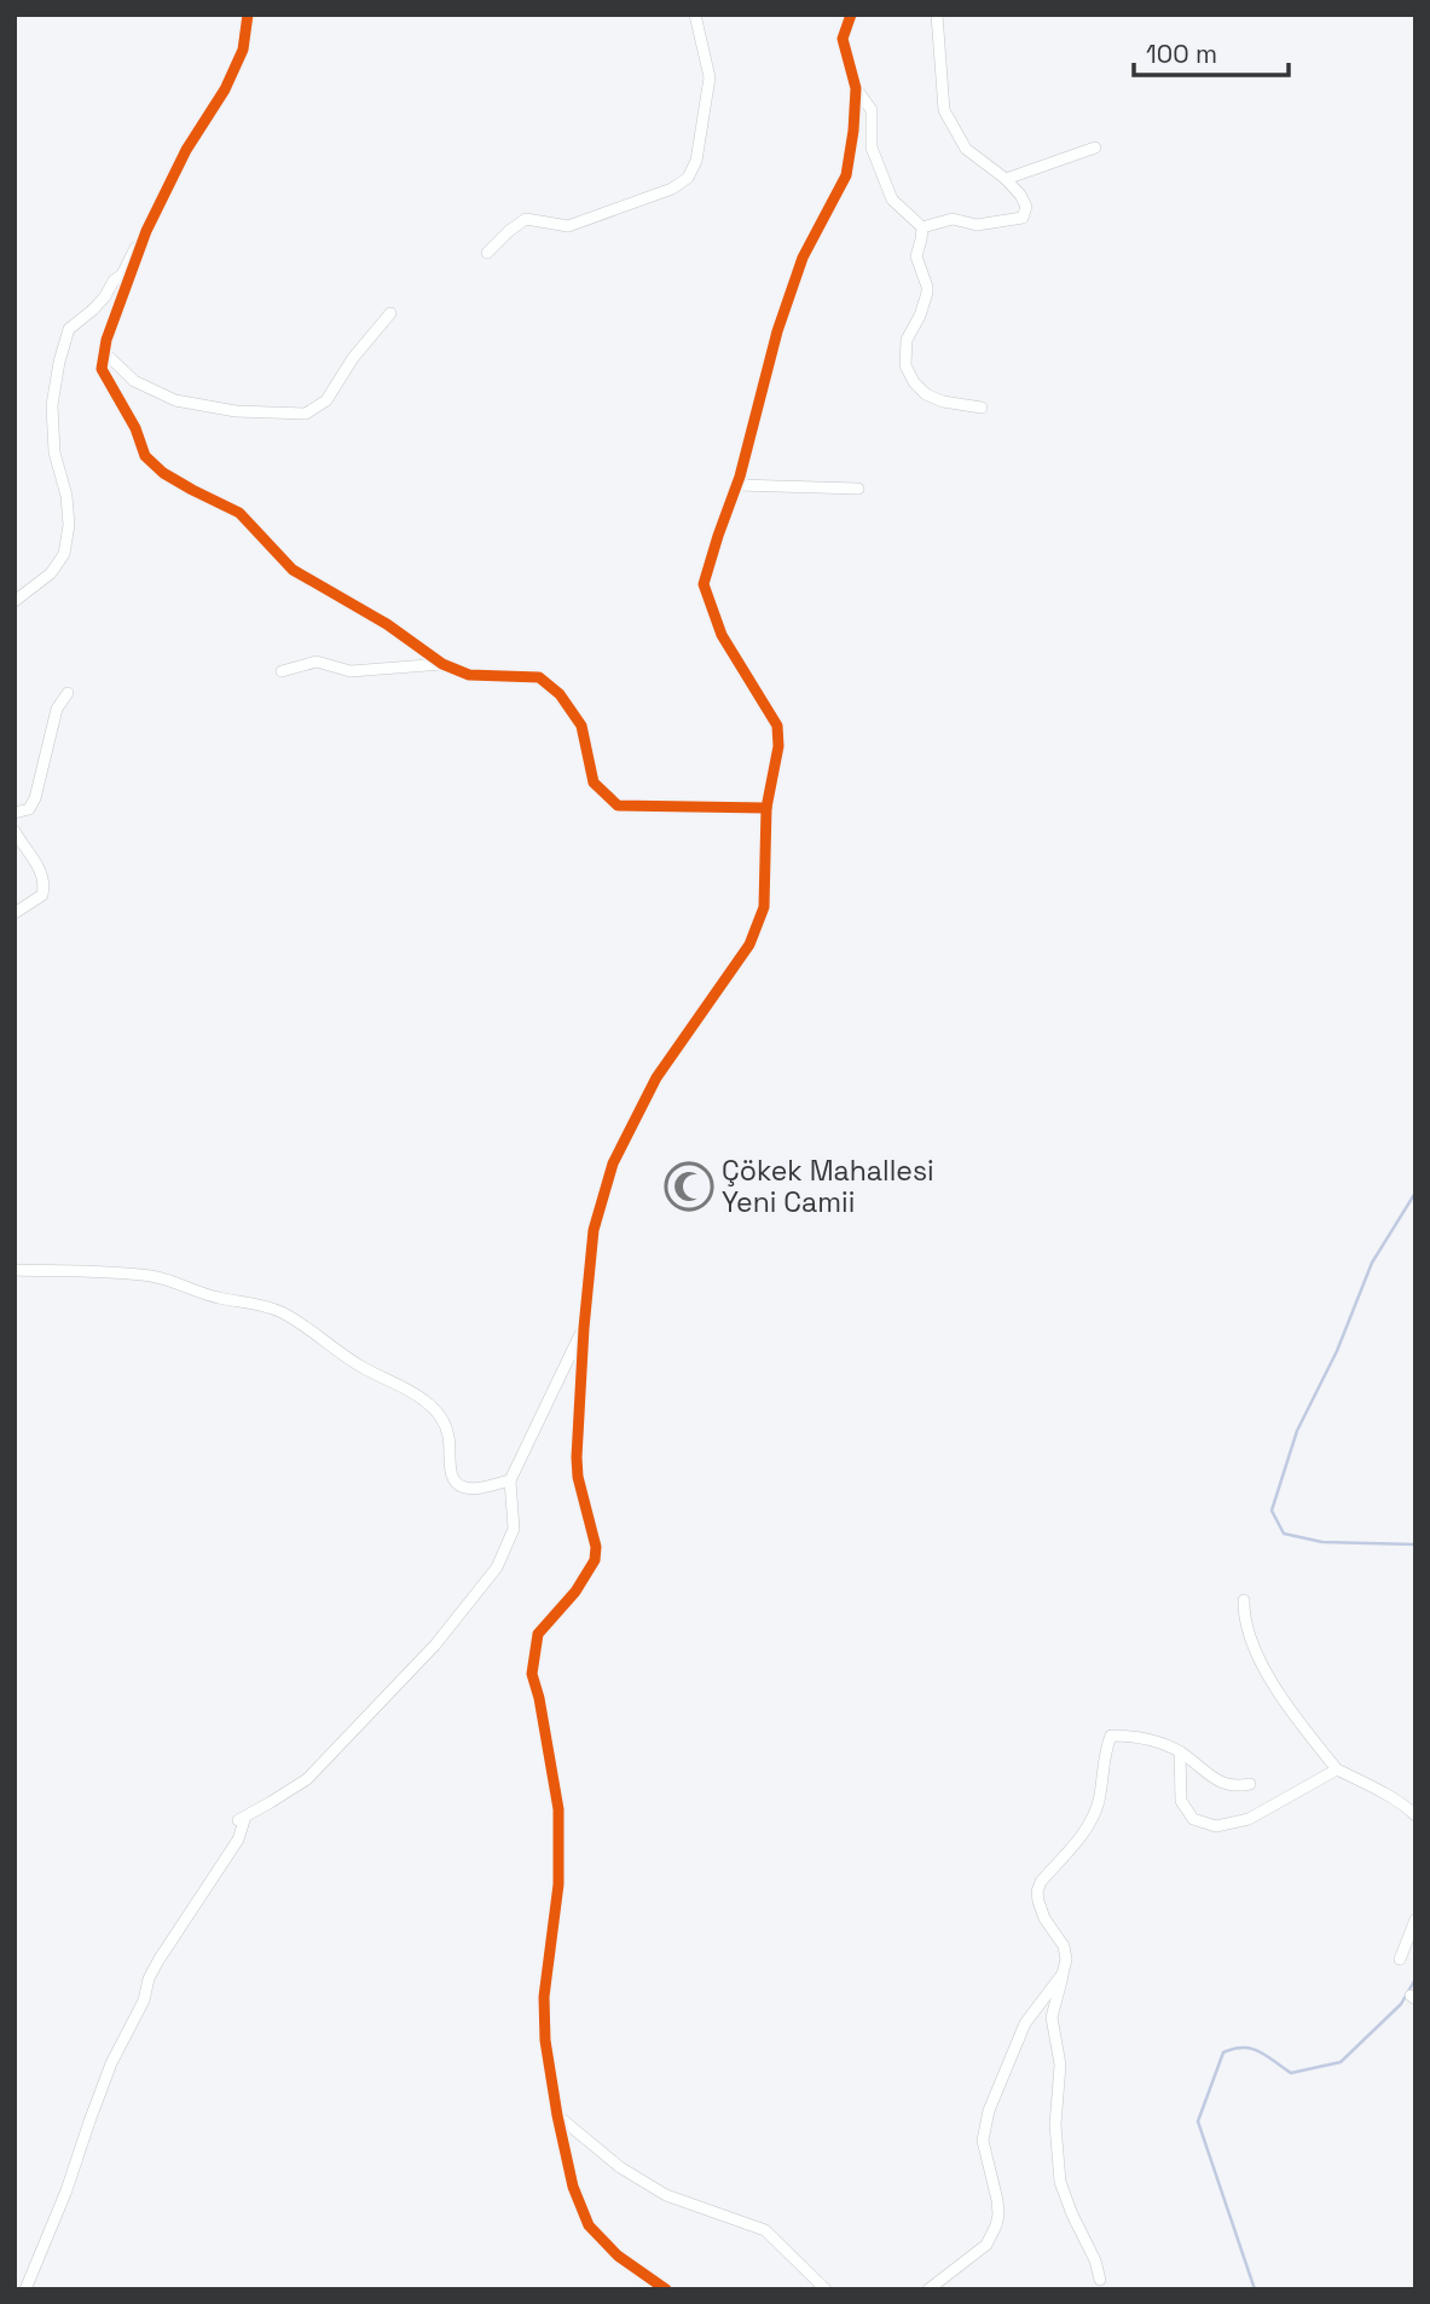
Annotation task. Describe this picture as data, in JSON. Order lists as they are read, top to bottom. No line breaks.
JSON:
{"places":{"mosque":["Çökek Mahallesi Yeni Camii"]},"scale_bar":"100 m"}
